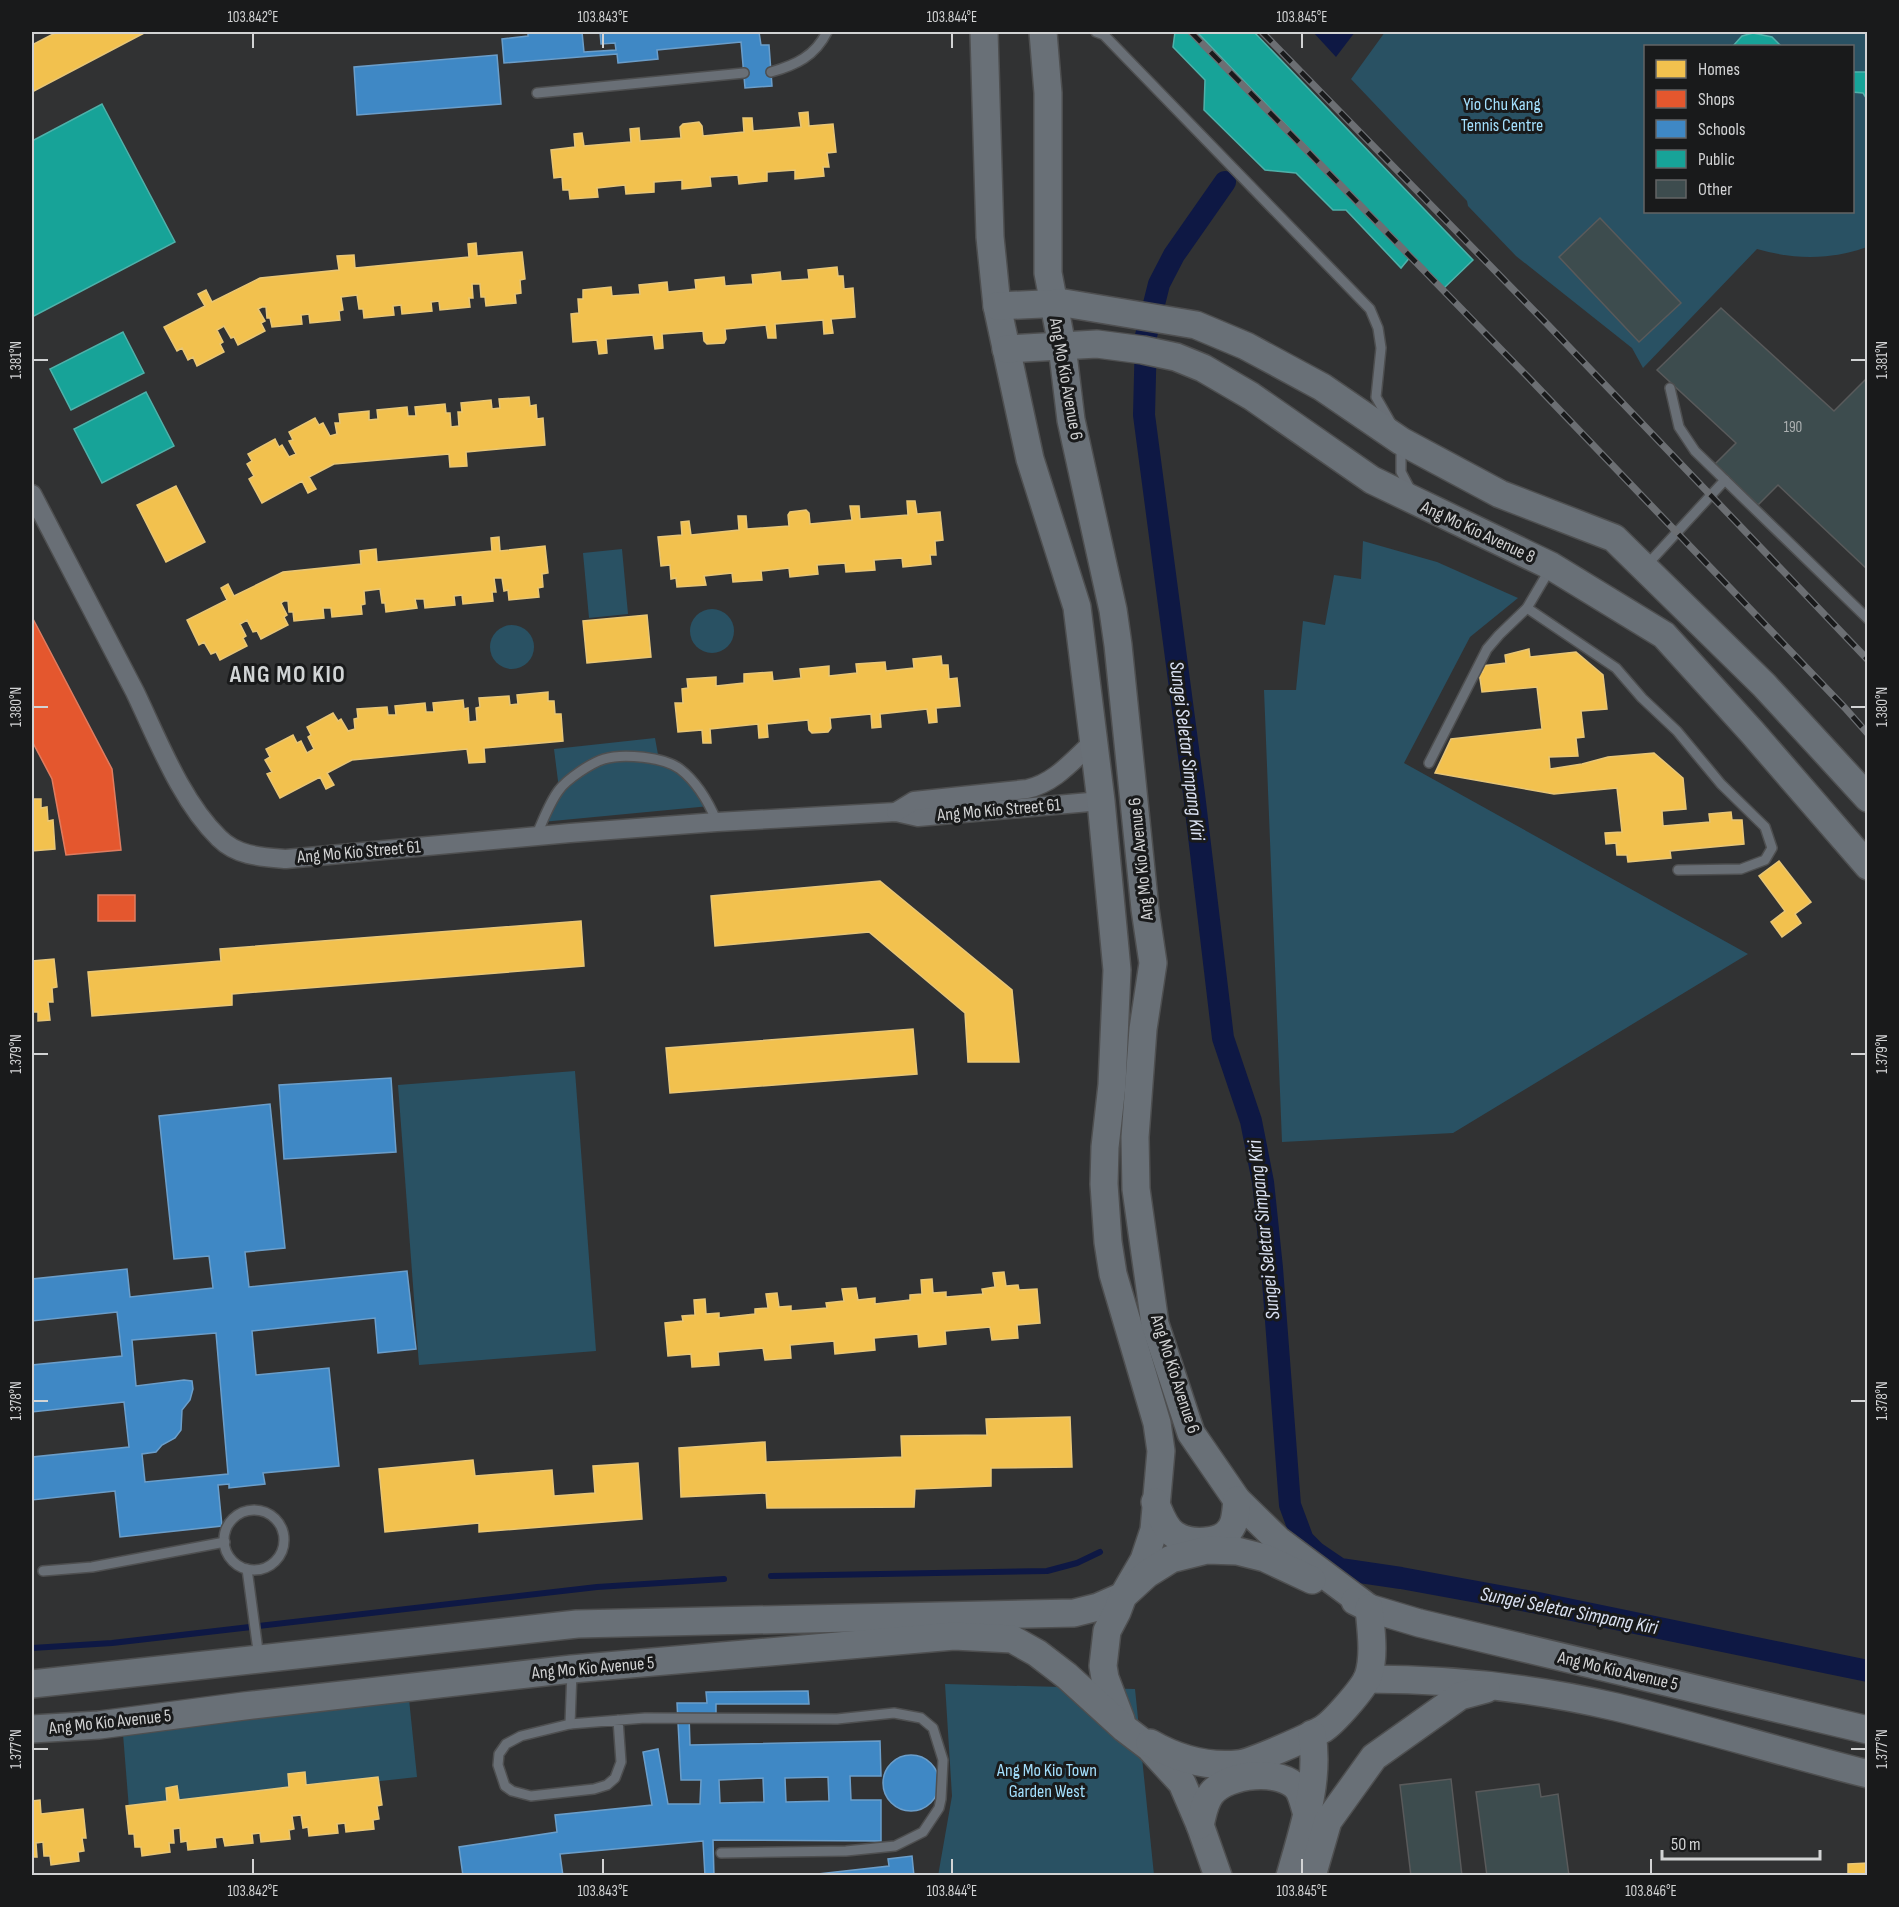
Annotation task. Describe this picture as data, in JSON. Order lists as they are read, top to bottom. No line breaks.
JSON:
{"streets":{"main road":["Ang Mo Kio Avenue 6","Ang Mo Kio Avenue 8","Ang Mo Kio Avenue 5"],"street":["Ang Mo Kio Street 61"]},"crossings":[["Ang Mo Kio Avenue 6","Ang Mo Kio Avenue 8"],["Ang Mo Kio Avenue 6","Ang Mo Kio Street 61"],["Ang Mo Kio Avenue 6","Ang Mo Kio Avenue 5"]],"districts":["ANG MO KIO"],"water":["Sungei Seletar Simpang Kiri"],"parks":["Yio Chu Kang Tennis Centre","Ang Mo Kio Town Garden West"],"house_numbers":["190"],"legend":["Homes","Shops","Schools","Public","Other"],"scale_bar":"50 m","coordinates":["103.842°E","103.843°E","103.844°E","103.845°E","1.381°N","1.380°N","1.379°N","1.378°N","1.377°N","103.846°E"]}
